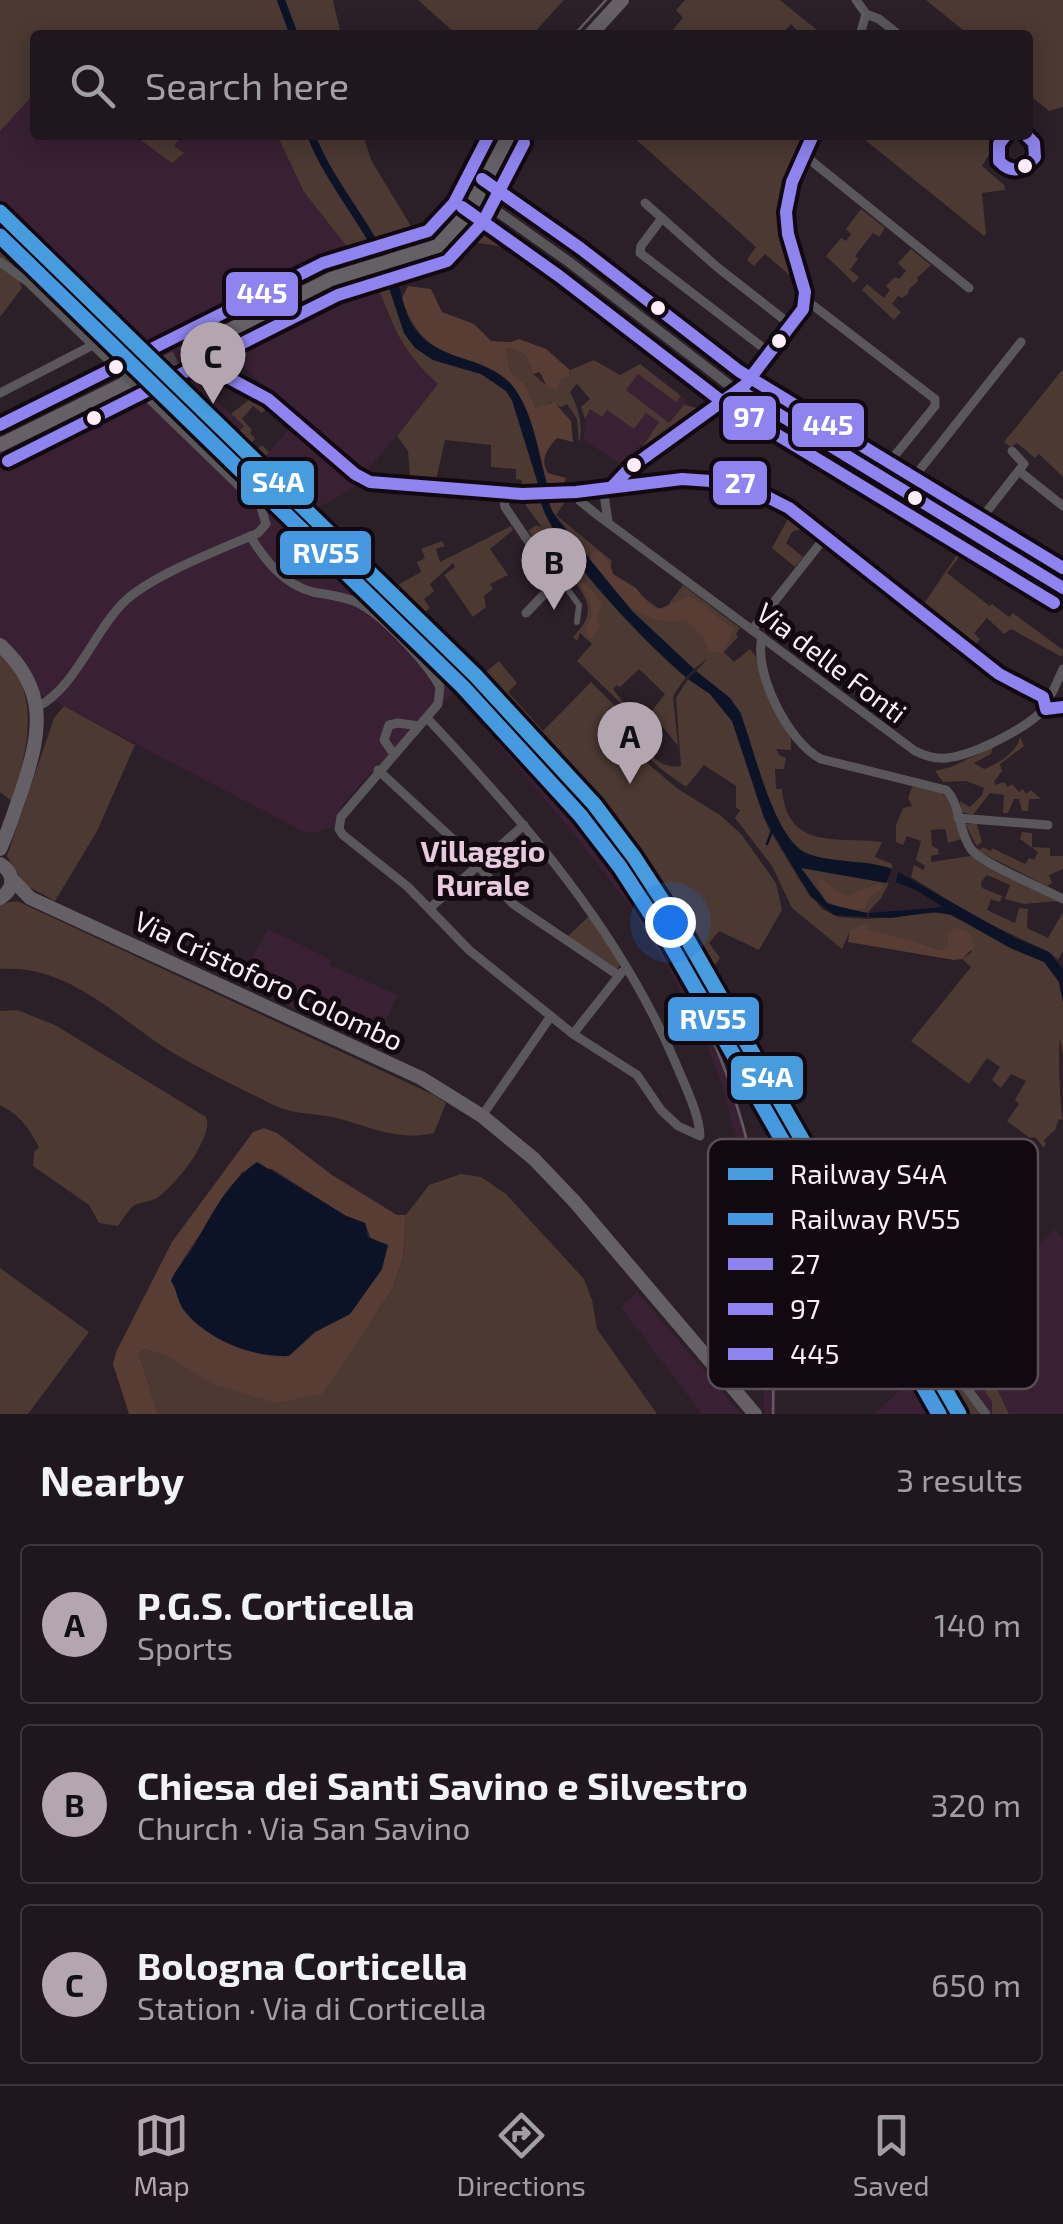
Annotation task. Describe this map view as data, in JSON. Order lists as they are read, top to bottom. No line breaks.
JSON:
{"streets":{"main road":["Via Cristoforo Colombo"],"street":["Via delle Fonti"]},"districts":["Villaggio Rurale"],"lines":["transit line 27","transit line 445","transit line 97","rail line S4A","rail line RV55"],"legend":["Railway S4A","Railway RV55","27","97","445"],"page":{"search":"Search here","pins":["C","B","A"],"heading":["Nearby","3 results"],"list":[{"mark":"A","name":"P.G.S. Corticella","note":"Sports","value":"140 m"},{"mark":"B","name":"Chiesa dei Santi Savino e Silvestro","note":"Church · Via San Savino","value":"320 m"},{"mark":"C","name":"Bologna Corticella","note":"Station · Via di Corticella","value":"650 m"}],"nav":["Map","Directions","Saved"]}}
